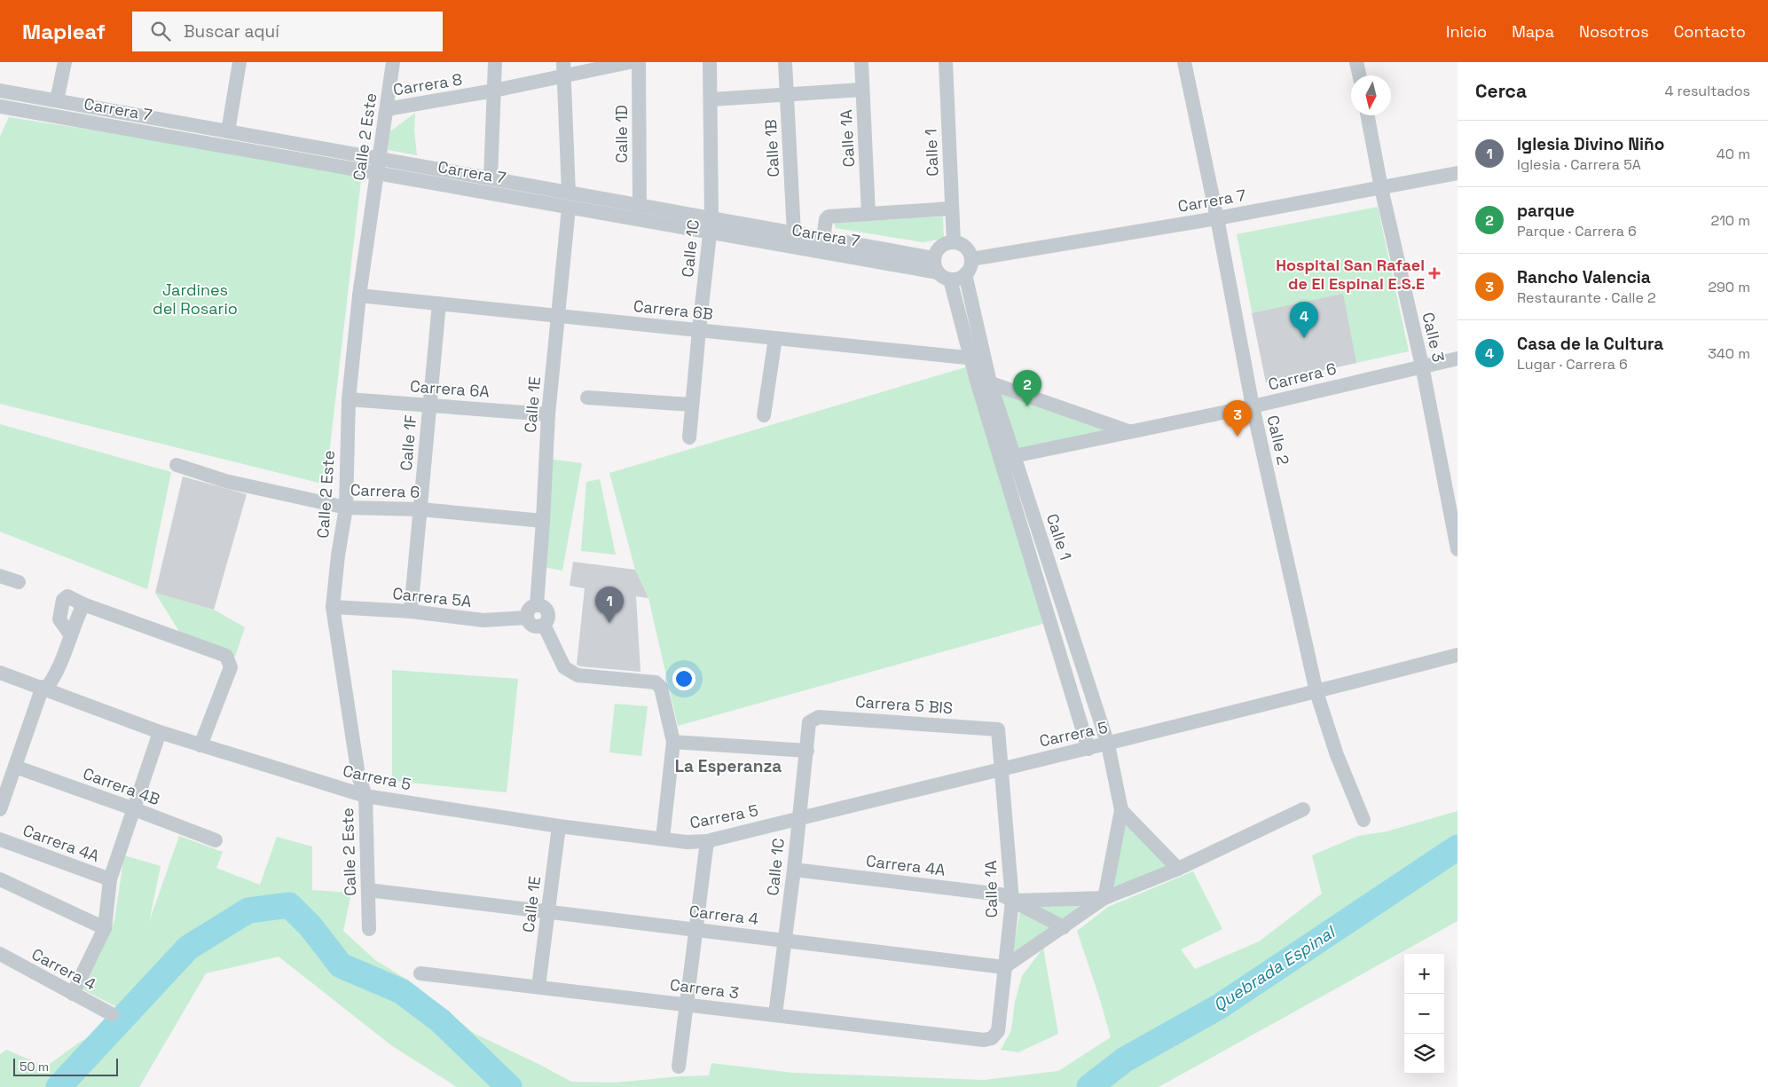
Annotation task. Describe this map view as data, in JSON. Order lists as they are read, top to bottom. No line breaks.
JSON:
{"streets":{"street":["Carrera 8","Carrera 7","Calle 1D","Calle 2 Este","Calle 1A","Calle 1B","Calle 1","Calle 1C","Carrera 6B","Calle 3","Carrera 6","Carrera 6A","Calle 1E","Calle 2","Calle 1F","Carrera 5A","Carrera 5 BIS","Carrera 5","Carrera 4B","Carrera 4A","Carrera 4","Carrera 3"]},"crossings":[["Carrera 8","Calle 2 Este"],["Carrera 8","Calle 1E"],["Carrera 7","Calle 1D"],["Carrera 7","Calle 2 Este"],["Carrera 7","Calle 1B"],["Carrera 7","Calle 1"],["Carrera 7","Calle 1C"],["Carrera 7","Calle 3"],["Carrera 7","Calle 1E"],["Carrera 7","Calle 2"],["Calle 2 Este","Carrera 6B"],["Calle 2 Este","Carrera 6"],["Calle 2 Este","Carrera 6A"],["Calle 2 Este","Carrera 5A"],["Calle 2 Este","Carrera 5"],["Calle 2 Este","Carrera 4"],["Calle 1A","Carrera 5 BIS"],["Calle 1A","Carrera 5"],["Calle 1A","Carrera 4A"],["Calle 1A","Carrera 4"],["Calle 1A","Carrera 3"],["Calle 1","Carrera 6B"],["Calle 1","Carrera 6"],["Calle 1","Carrera 5"],["Calle 1","Carrera 4A"],["Calle 1C","Carrera 6B"],["Calle 1C","Carrera 5 BIS"],["Calle 1C","Carrera 5"],["Calle 1C","Carrera 4A"],["Calle 1C","Carrera 4"],["Calle 1C","Carrera 3"],["Carrera 6B","Calle 1E"],["Carrera 6B","Calle 1F"],["Calle 3","Carrera 6"],["Carrera 6","Calle 1E"],["Carrera 6","Calle 2"],["Carrera 6","Calle 1F"],["Carrera 6A","Calle 1E"],["Carrera 6A","Calle 1F"],["Calle 1E","Carrera 5A"],["Calle 1E","Carrera 5"],["Calle 1E","Carrera 4"],["Calle 1E","Carrera 3"],["Calle 2","Carrera 5"],["Calle 1F","Carrera 5A"]],"districts":["La Esperanza"],"water":["Quebrada Espinal"],"parks":["Jardines del Rosario"],"places":{"health":["Hospital San Rafael de El Espinal E.S.E"]},"scale_bar":"50 m","north":"bottom","page":{"header":"Mapleaf","search":"Buscar aquí","nav":["Inicio","Mapa","Nosotros","Contacto"],"heading":["Cerca","4 resultados"],"list":[{"mark":"1","name":"Iglesia Divino Niño","note":"Iglesia · Carrera 5A","value":"40 m"},{"mark":"2","name":"parque","note":"Parque · Carrera 6","value":"210 m"},{"mark":"3","name":"Rancho Valencia","note":"Restaurante · Calle 2","value":"290 m"},{"mark":"4","name":"Casa de la Cultura","note":"Lugar · Carrera 6","value":"340 m"}],"pins":["4","2","3","1"],"map_buttons":["+","−"],"scale":"50 m"}}
